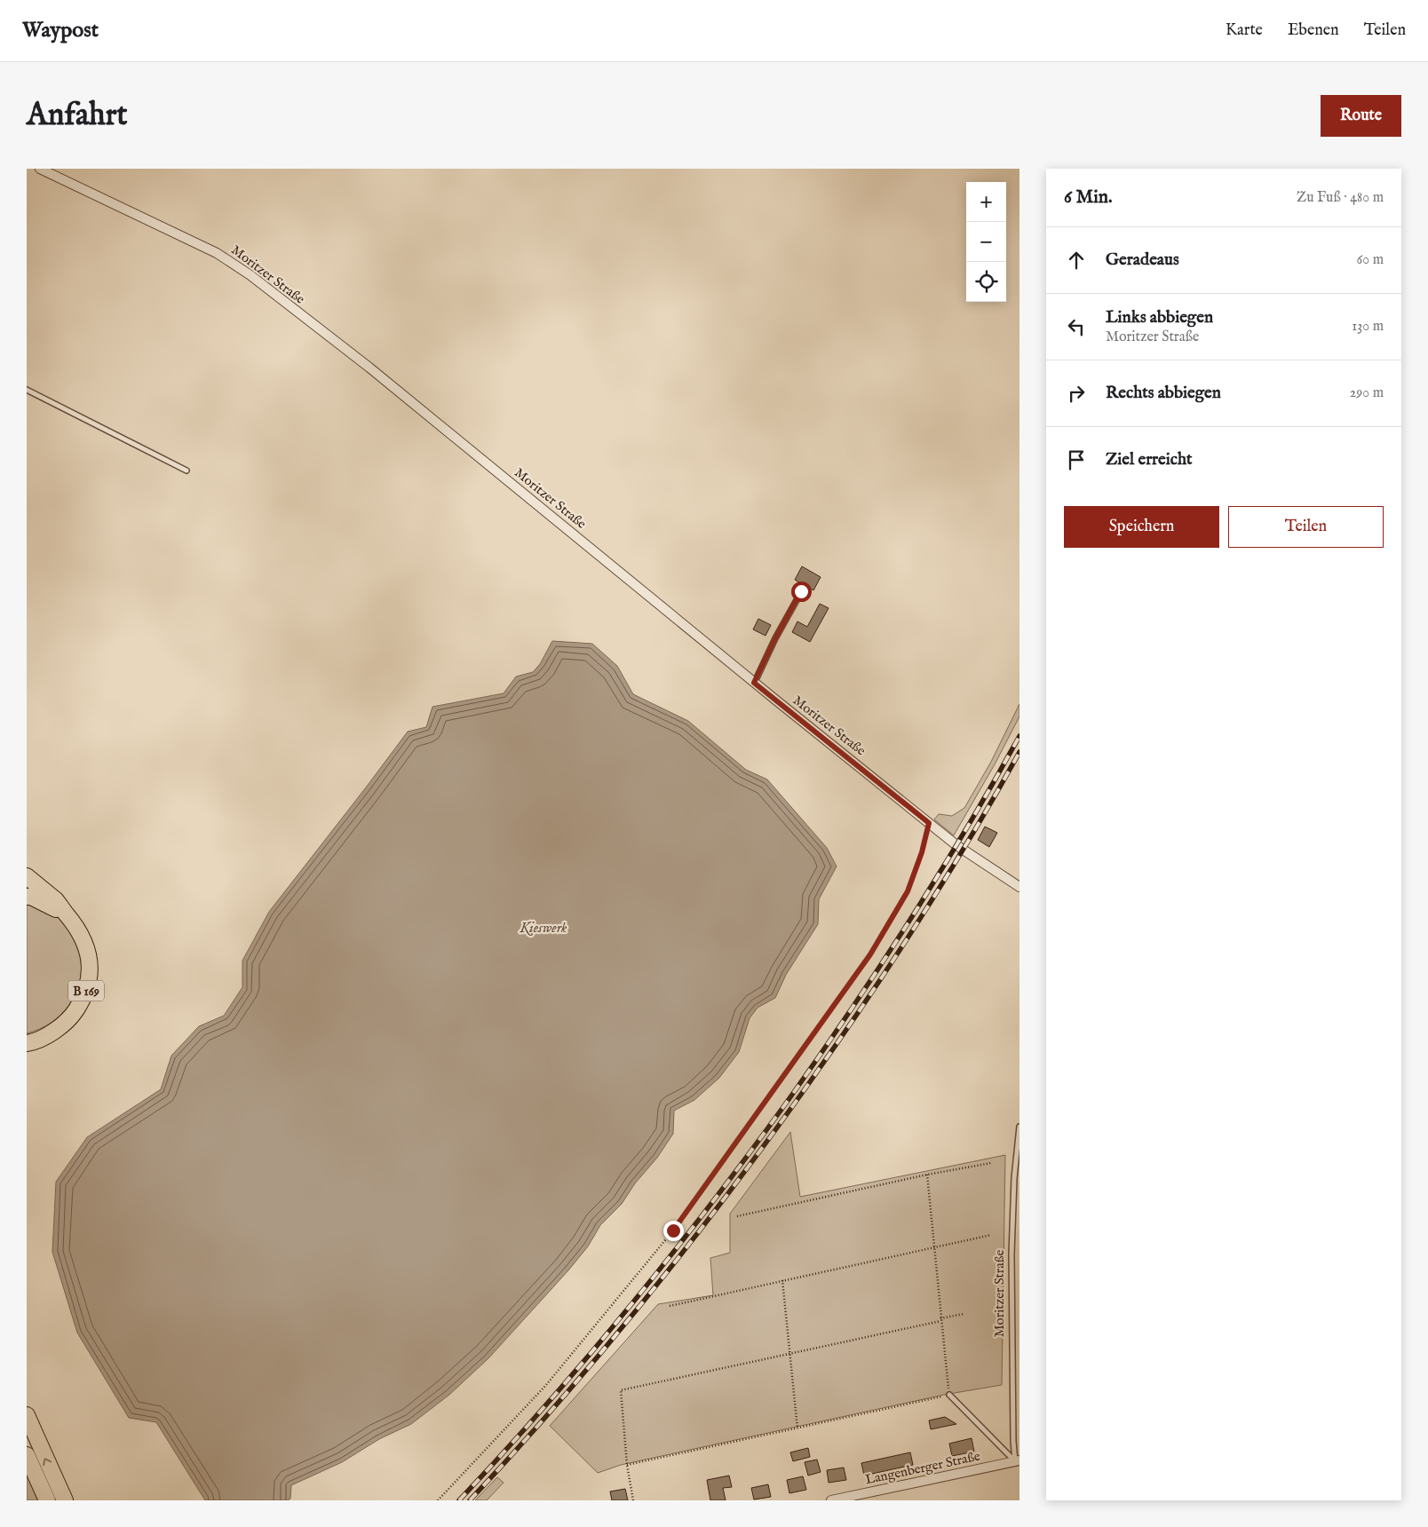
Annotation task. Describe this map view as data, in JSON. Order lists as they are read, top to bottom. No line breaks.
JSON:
{"streets":{"highway":["B 169"],"street":["Moritzer Straße","Langenberger Straße"]},"crossings":[["Moritzer Straße","Langenberger Straße"]],"water":["Kieswerk"],"page":{"header":"Waypost","nav":["Karte","Ebenen","Teilen"],"buttons":["Route",["Speichern","Teilen"]],"title":"Anfahrt","heading":["6 Min.","Zu Fuß · 480 m"],"map_buttons":["+","−"],"list":[["Geradeaus","60 m"],["Links abbiegen","Moritzer Straße","130 m"],["Rechts abbiegen","290 m"],"Ziel erreicht"]}}
